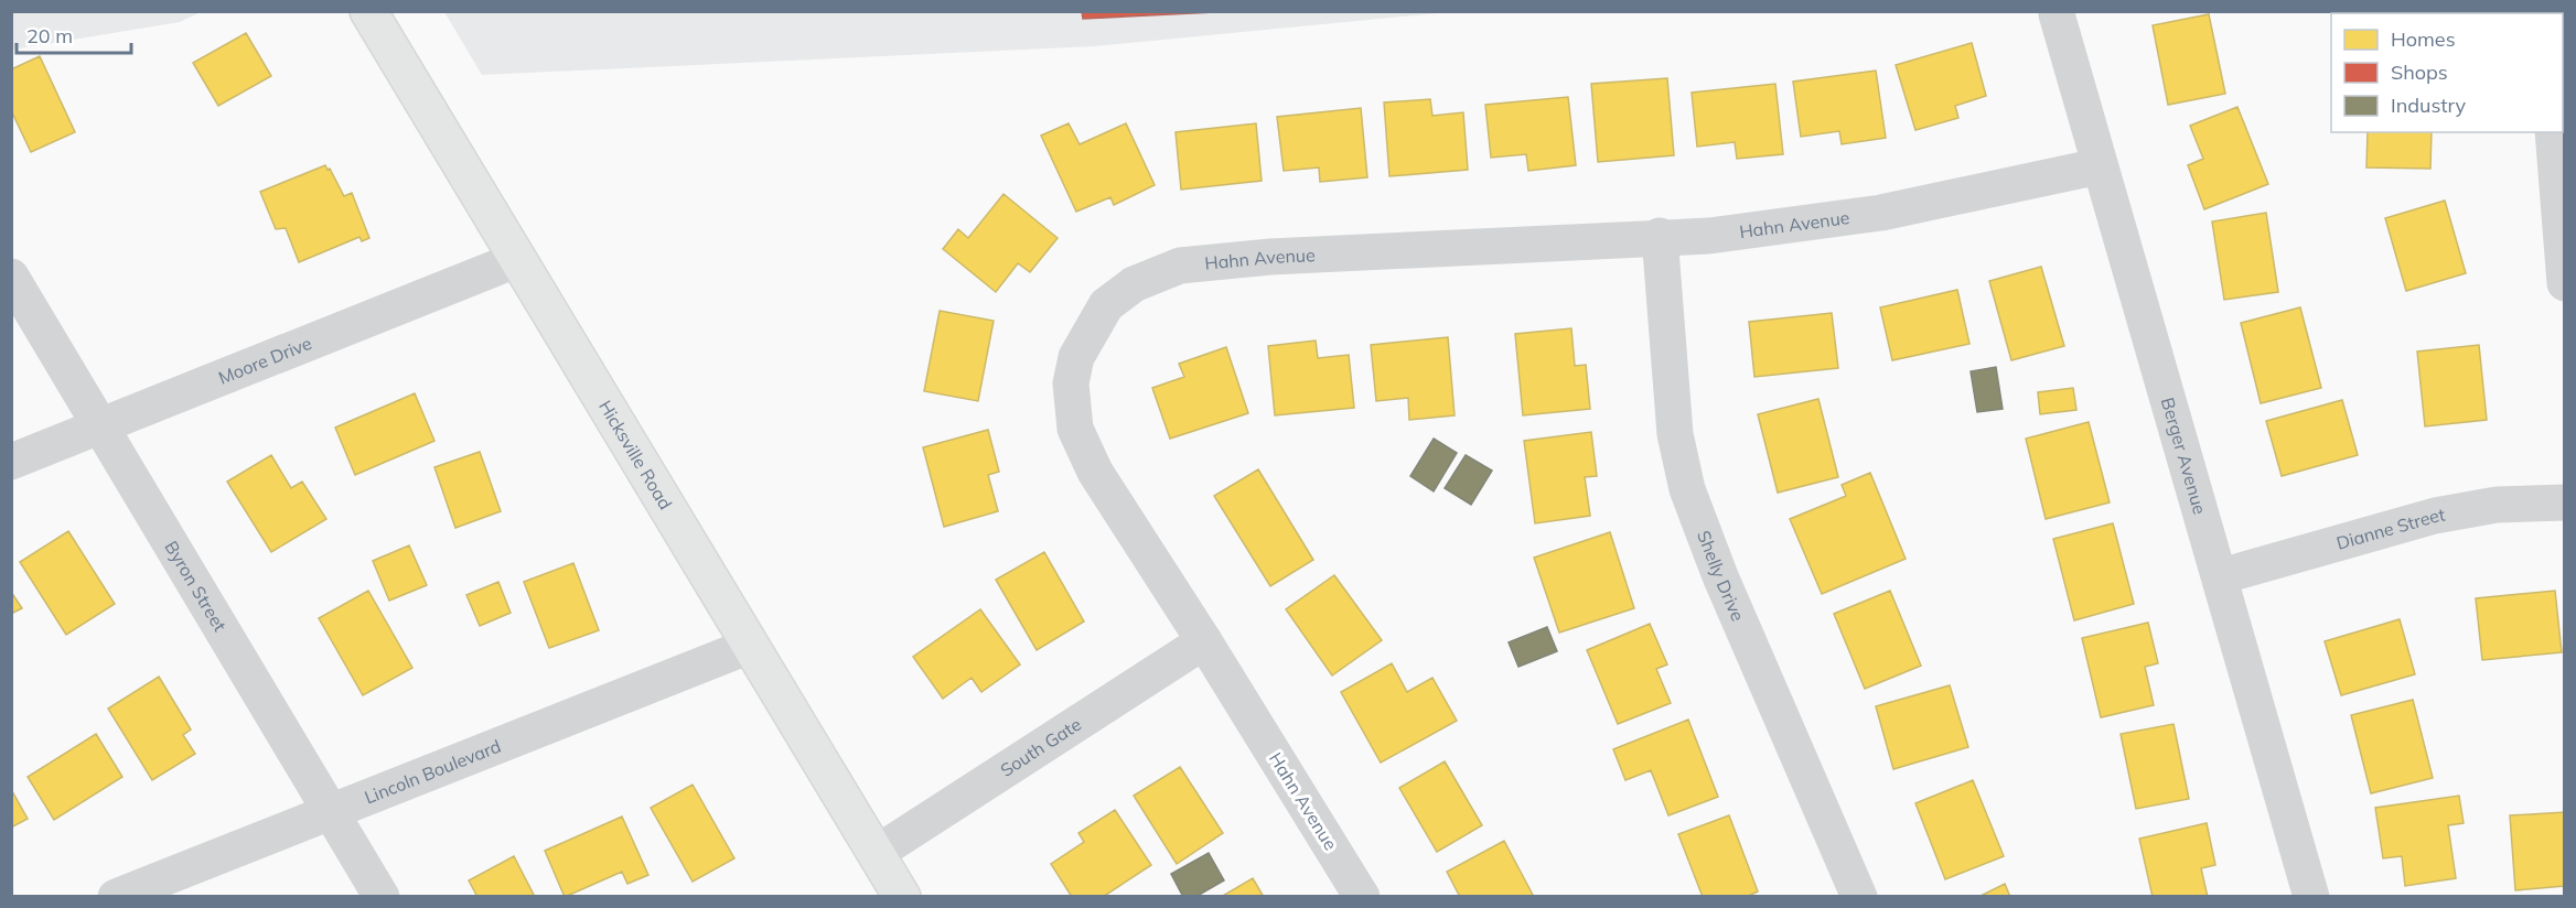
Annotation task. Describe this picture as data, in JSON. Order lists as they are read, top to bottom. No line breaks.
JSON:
{"streets":{"main road":["Hicksville Road"],"street":["Hahn Avenue","Moore Drive","Berger Avenue","Dianne Street","Shelly Drive","Byron Street","South Gate","Lincoln Boulevard"]},"crossings":[["Hahn Avenue","Berger Avenue"],["Hahn Avenue","Shelly Drive"],["Hahn Avenue","South Gate"],["Moore Drive","Hicksville Road"],["Moore Drive","Byron Street"],["Hicksville Road","South Gate"],["Hicksville Road","Lincoln Boulevard"],["Berger Avenue","Dianne Street"],["Byron Street","Lincoln Boulevard"]],"legend":["Homes","Shops","Industry"],"scale_bar":"20 m"}
